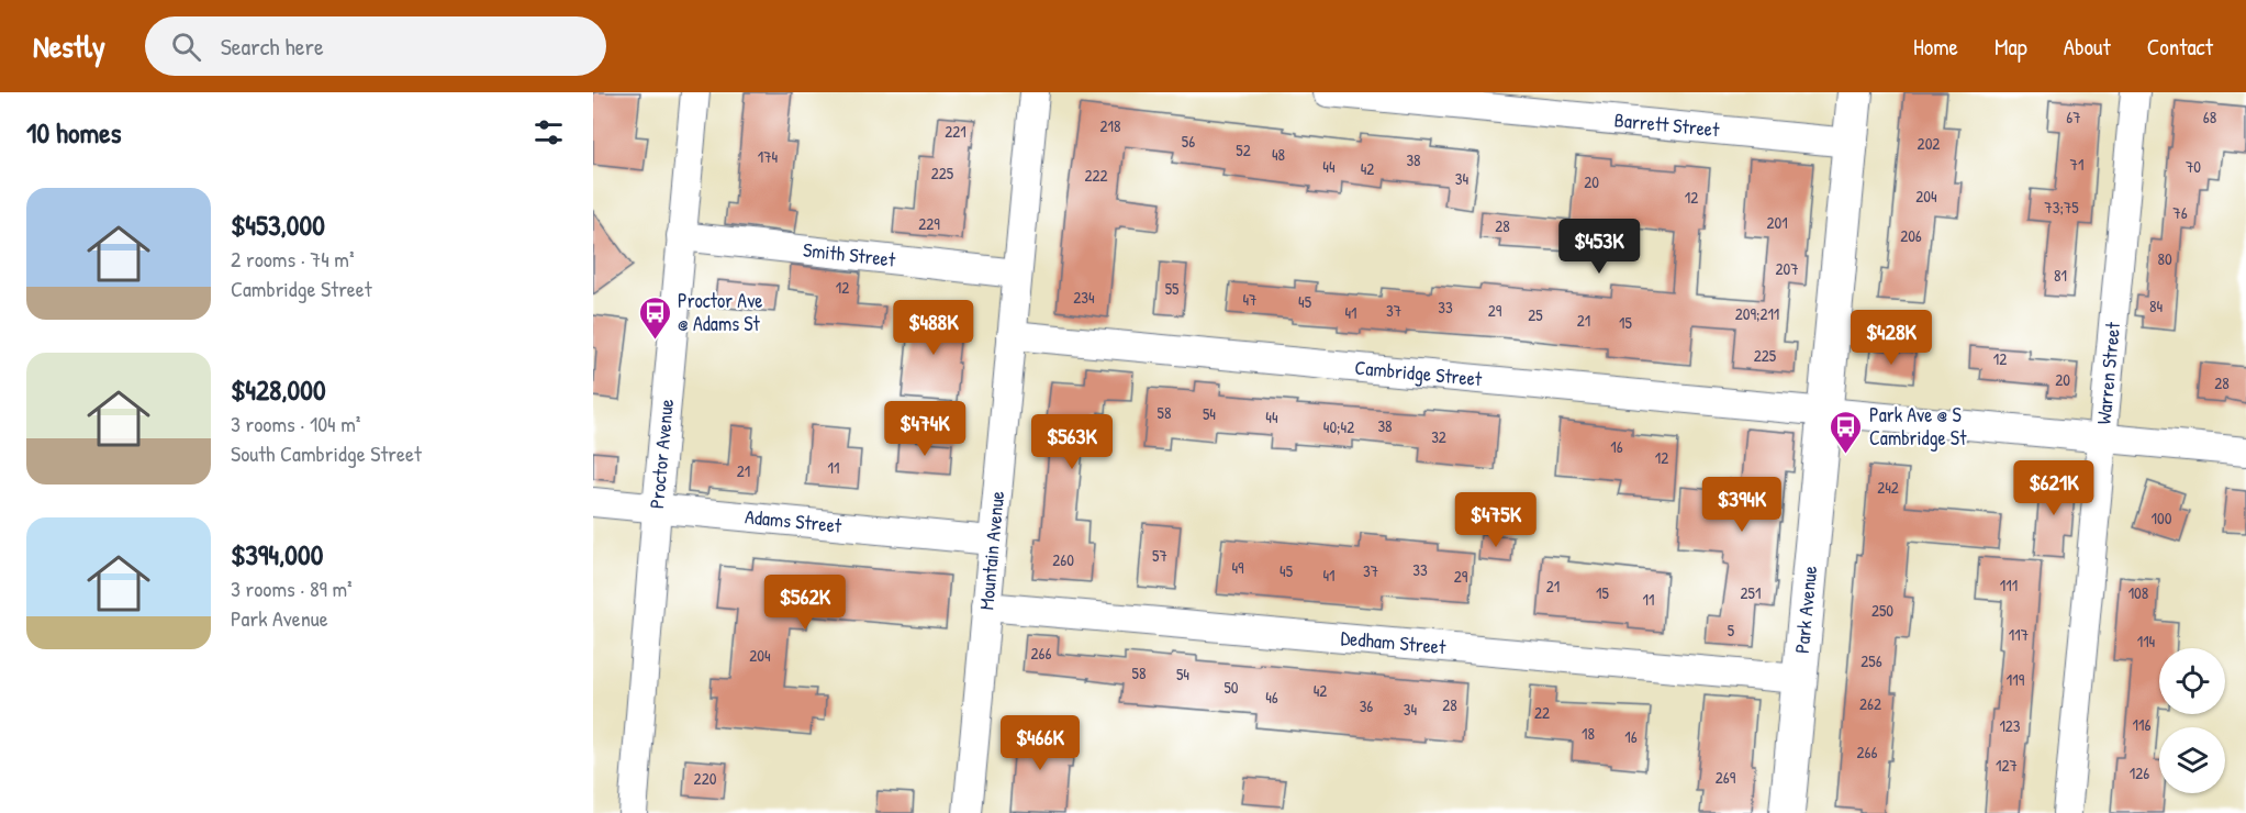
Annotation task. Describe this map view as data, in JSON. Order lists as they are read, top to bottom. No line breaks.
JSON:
{"streets":{"main road":["Park Avenue"],"street":["Barrett Street","Smith Street","Cambridge Street","Warren Street","Proctor Avenue","Adams Street","Mountain Avenue","Dedham Street"]},"crossings":[["Barrett Street","Park Avenue"],["Smith Street","Proctor Avenue"],["Smith Street","Mountain Avenue"],["Cambridge Street","Warren Street"],["Cambridge Street","Mountain Avenue"],["Cambridge Street","Park Avenue"],["Proctor Avenue","Adams Street"],["Adams Street","Mountain Avenue"],["Mountain Avenue","Dedham Street"],["Park Avenue","Dedham Street"]],"places":{"bus stop":["Proctor Ave @ Adams St","Park Ave @ S Cambridge St"]},"house_numbers":["67","68","218","221","56","202","52","48","174","38","71","44","70","42","225","222","34","20","204","12","73;75","76","201","229","28","206","80","207","81","12","55","234","47","45","84","33","37","29","41","209;211","25","21","15","225","12","20","28","58","54","44","38","40;42","32","16","12","11","21","242","100","57","260","49","33","45","37","41","29","111","21","15","251","108","11","250","5","117","114","266","204","256","58","54","119","50","42","46","262","28","36","34","22","116","123","18","16","266","127","126","269","220"],"page":{"header":"Nestly","search":"Search here","nav":["Home","Map","About","Contact"],"heading":"10 homes","list":[{"name":"$453,000","note":"2 rooms · 74 m² · Cambridge Street"},{"name":"$428,000","note":"3 rooms · 104 m² · South Cambridge Street"},{"name":"$394,000","note":"3 rooms · 89 m² · Park Avenue"}],"price":["$453K","$488K","$428K","$474K","$563K","$621K","$394K","$475K","$562K","$466K"]}}
